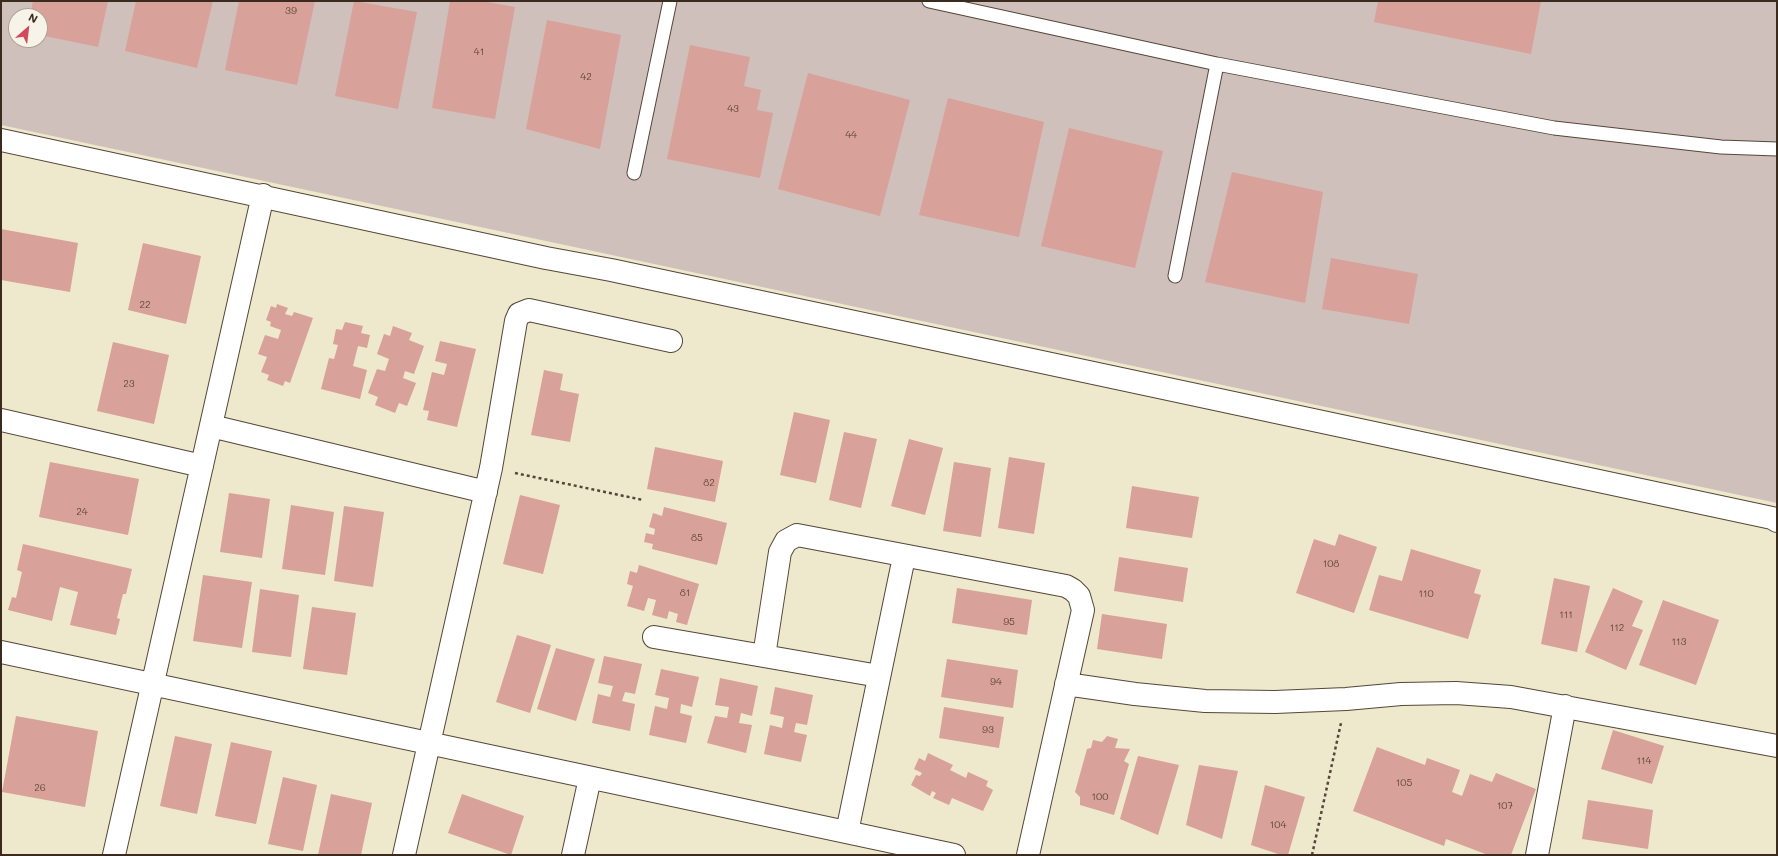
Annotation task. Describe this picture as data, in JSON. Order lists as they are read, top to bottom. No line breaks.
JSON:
{"house_numbers":["39","41","42","43","44","22","23","82","24","85","108","81","110","111","95","112","113","94","93","114","105","26","100","107","104"],"north":"top right"}
